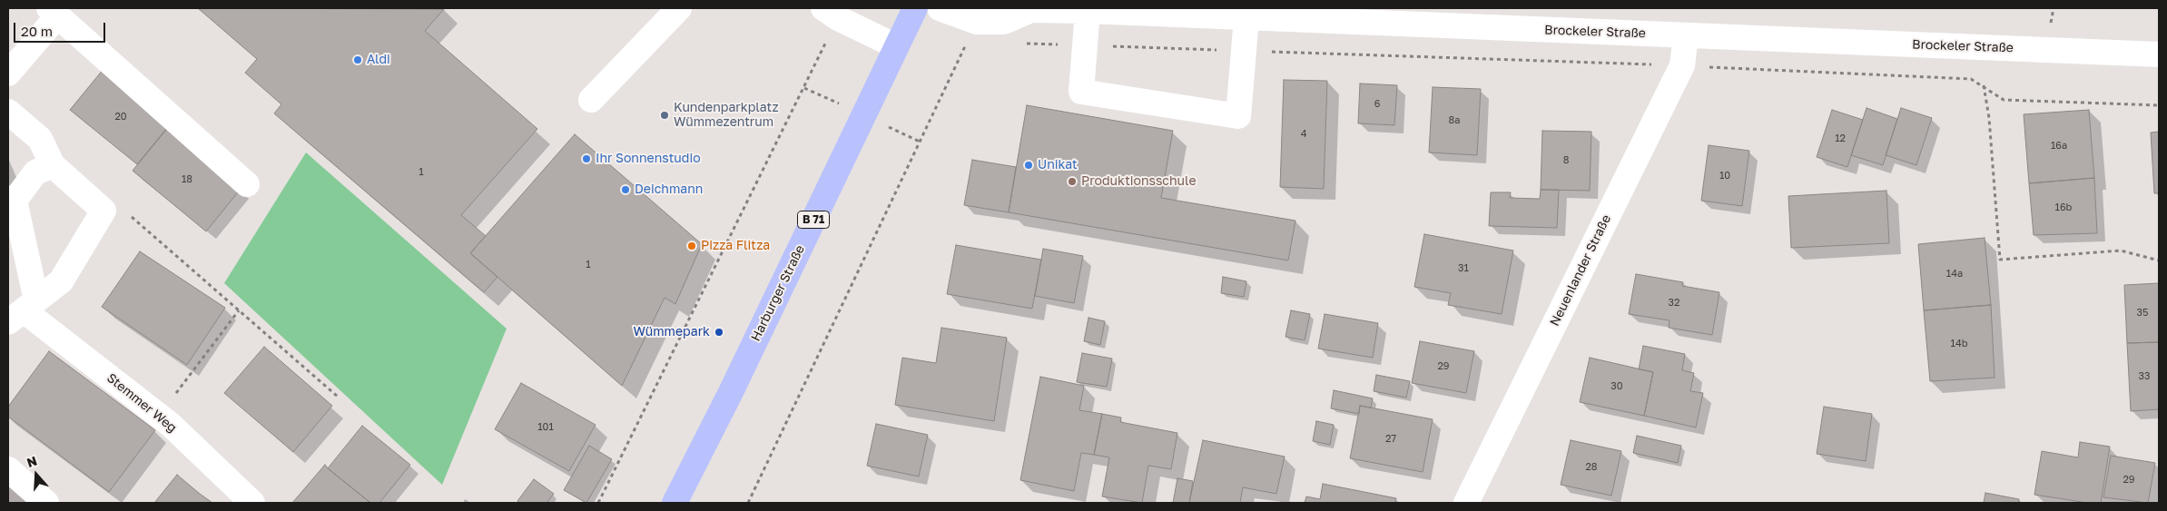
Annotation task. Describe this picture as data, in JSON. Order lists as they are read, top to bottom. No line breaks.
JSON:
{"streets":{"main road":["B 71","Harburger Straße"],"street":["Brockeler Straße","Neuenlander Straße","Stemmer Weg"]},"crossings":[["Brockeler Straße","Neuenlander Straße"]],"places":["Aldi","Kundenparkplatz Wümmezentrum","Ihr Sonnenstudio","Unikat","Produktionsschule","Deichmann","Pizza Flitza","Wümmepark"],"house_numbers":["6","20","8a","4","12","16a","8","1","10","18","16b","1","31","14a","32","35","14b","29","33","30","101","27","28","29"],"scale_bar":"20 m","north":"top"}
